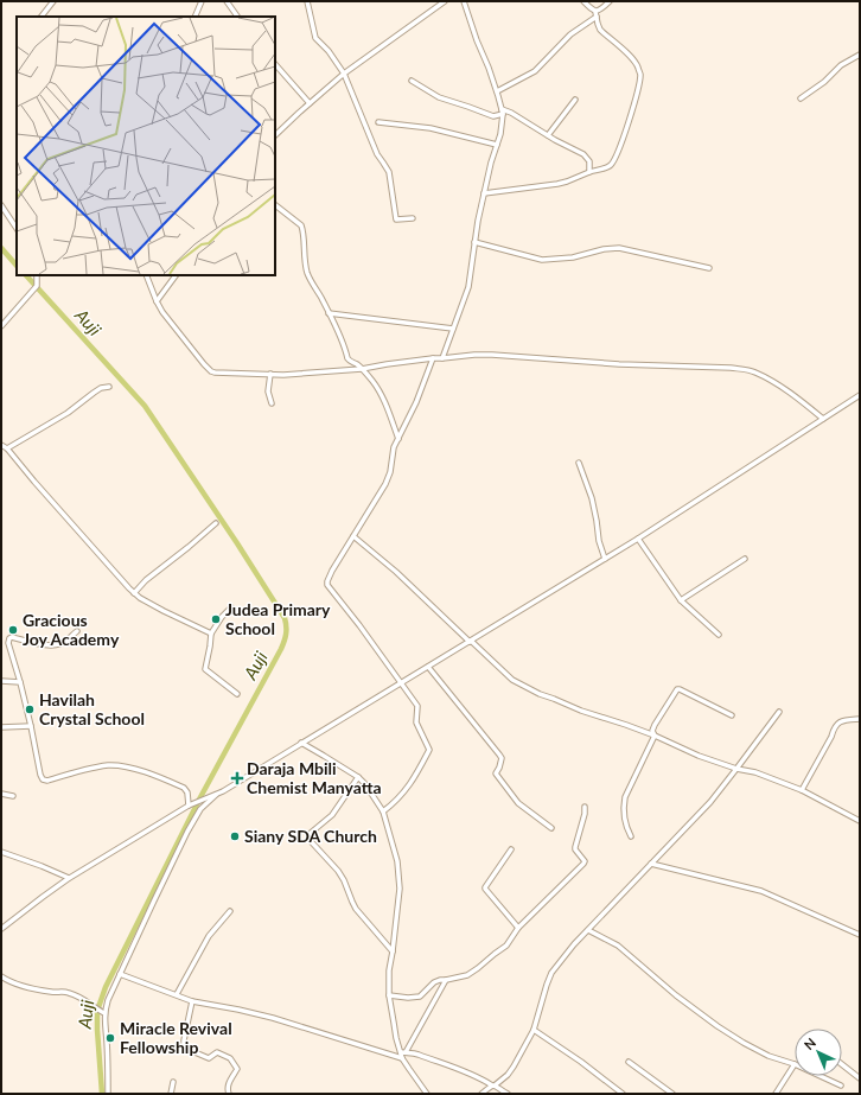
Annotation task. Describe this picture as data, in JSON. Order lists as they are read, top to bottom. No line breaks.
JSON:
{"water":["Auji"],"places":{"other":["Judea Primary School","Gracious Joy Academy","Havilah Crystal School","Siany SDA Church","Miracle Revival Fellowship"],"health":["Daraja Mbili Chemist Manyatta"]},"north":"top left"}
